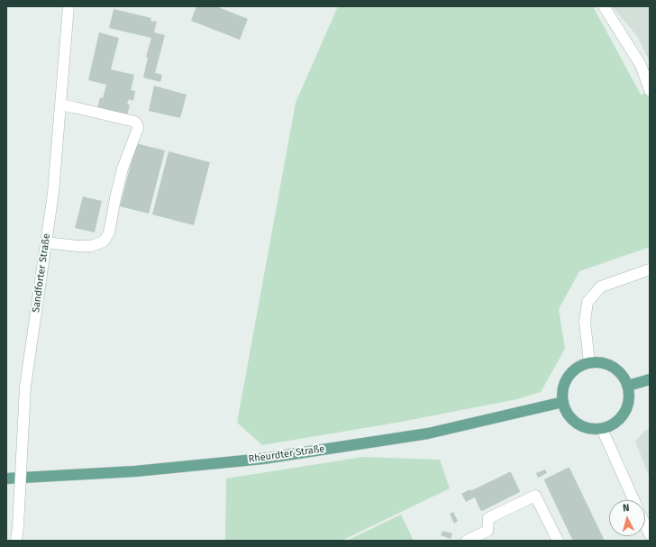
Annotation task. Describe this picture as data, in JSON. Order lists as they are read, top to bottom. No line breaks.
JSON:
{"streets":{"main road":["Rheurdter Straße"],"street":["Sandforter Straße"]},"north":"top"}
